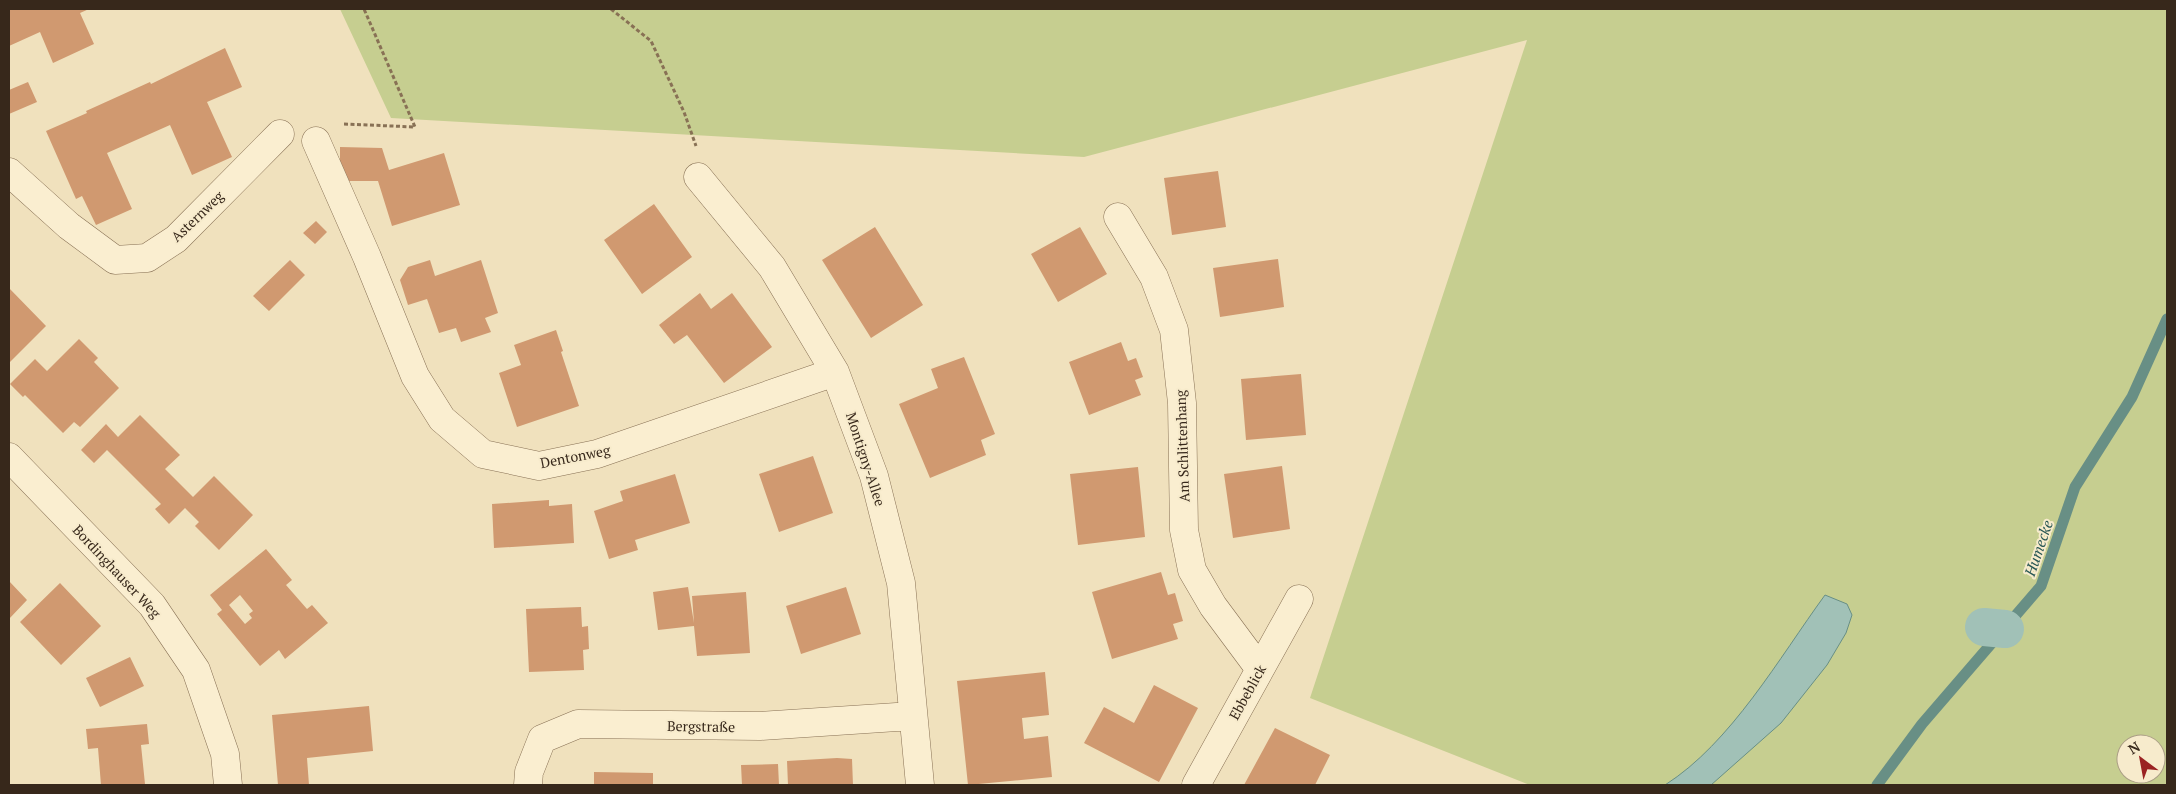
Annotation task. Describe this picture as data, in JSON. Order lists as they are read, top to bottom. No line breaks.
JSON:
{"streets":{"street":["Asternweg","Am Schlittenhang","Dentonweg","Montigny-Allee","Bordinghauser Weg","Ebbeblick","Bergstraße"]},"crossings":[["Am Schlittenhang","Ebbeblick"],["Dentonweg","Montigny-Allee"],["Montigny-Allee","Bergstraße"]],"water":["Humecke"],"north":"top left"}
